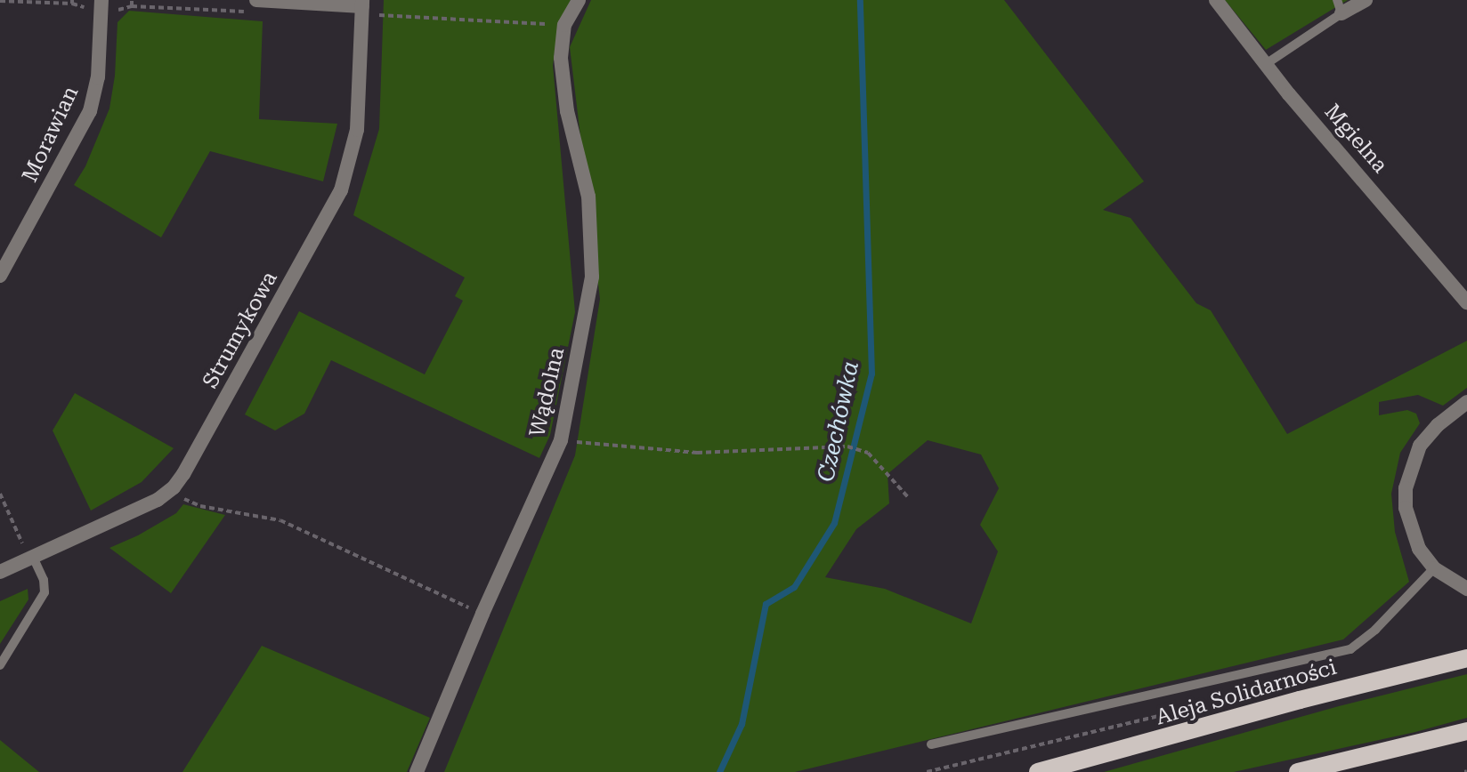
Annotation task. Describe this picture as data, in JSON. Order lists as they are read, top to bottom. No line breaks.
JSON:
{"streets":{"main road":["Aleja Solidarności"],"street":["Morawian","Mgielna","Strumykowa","Wądolna"]},"water":["Czechówka"]}
